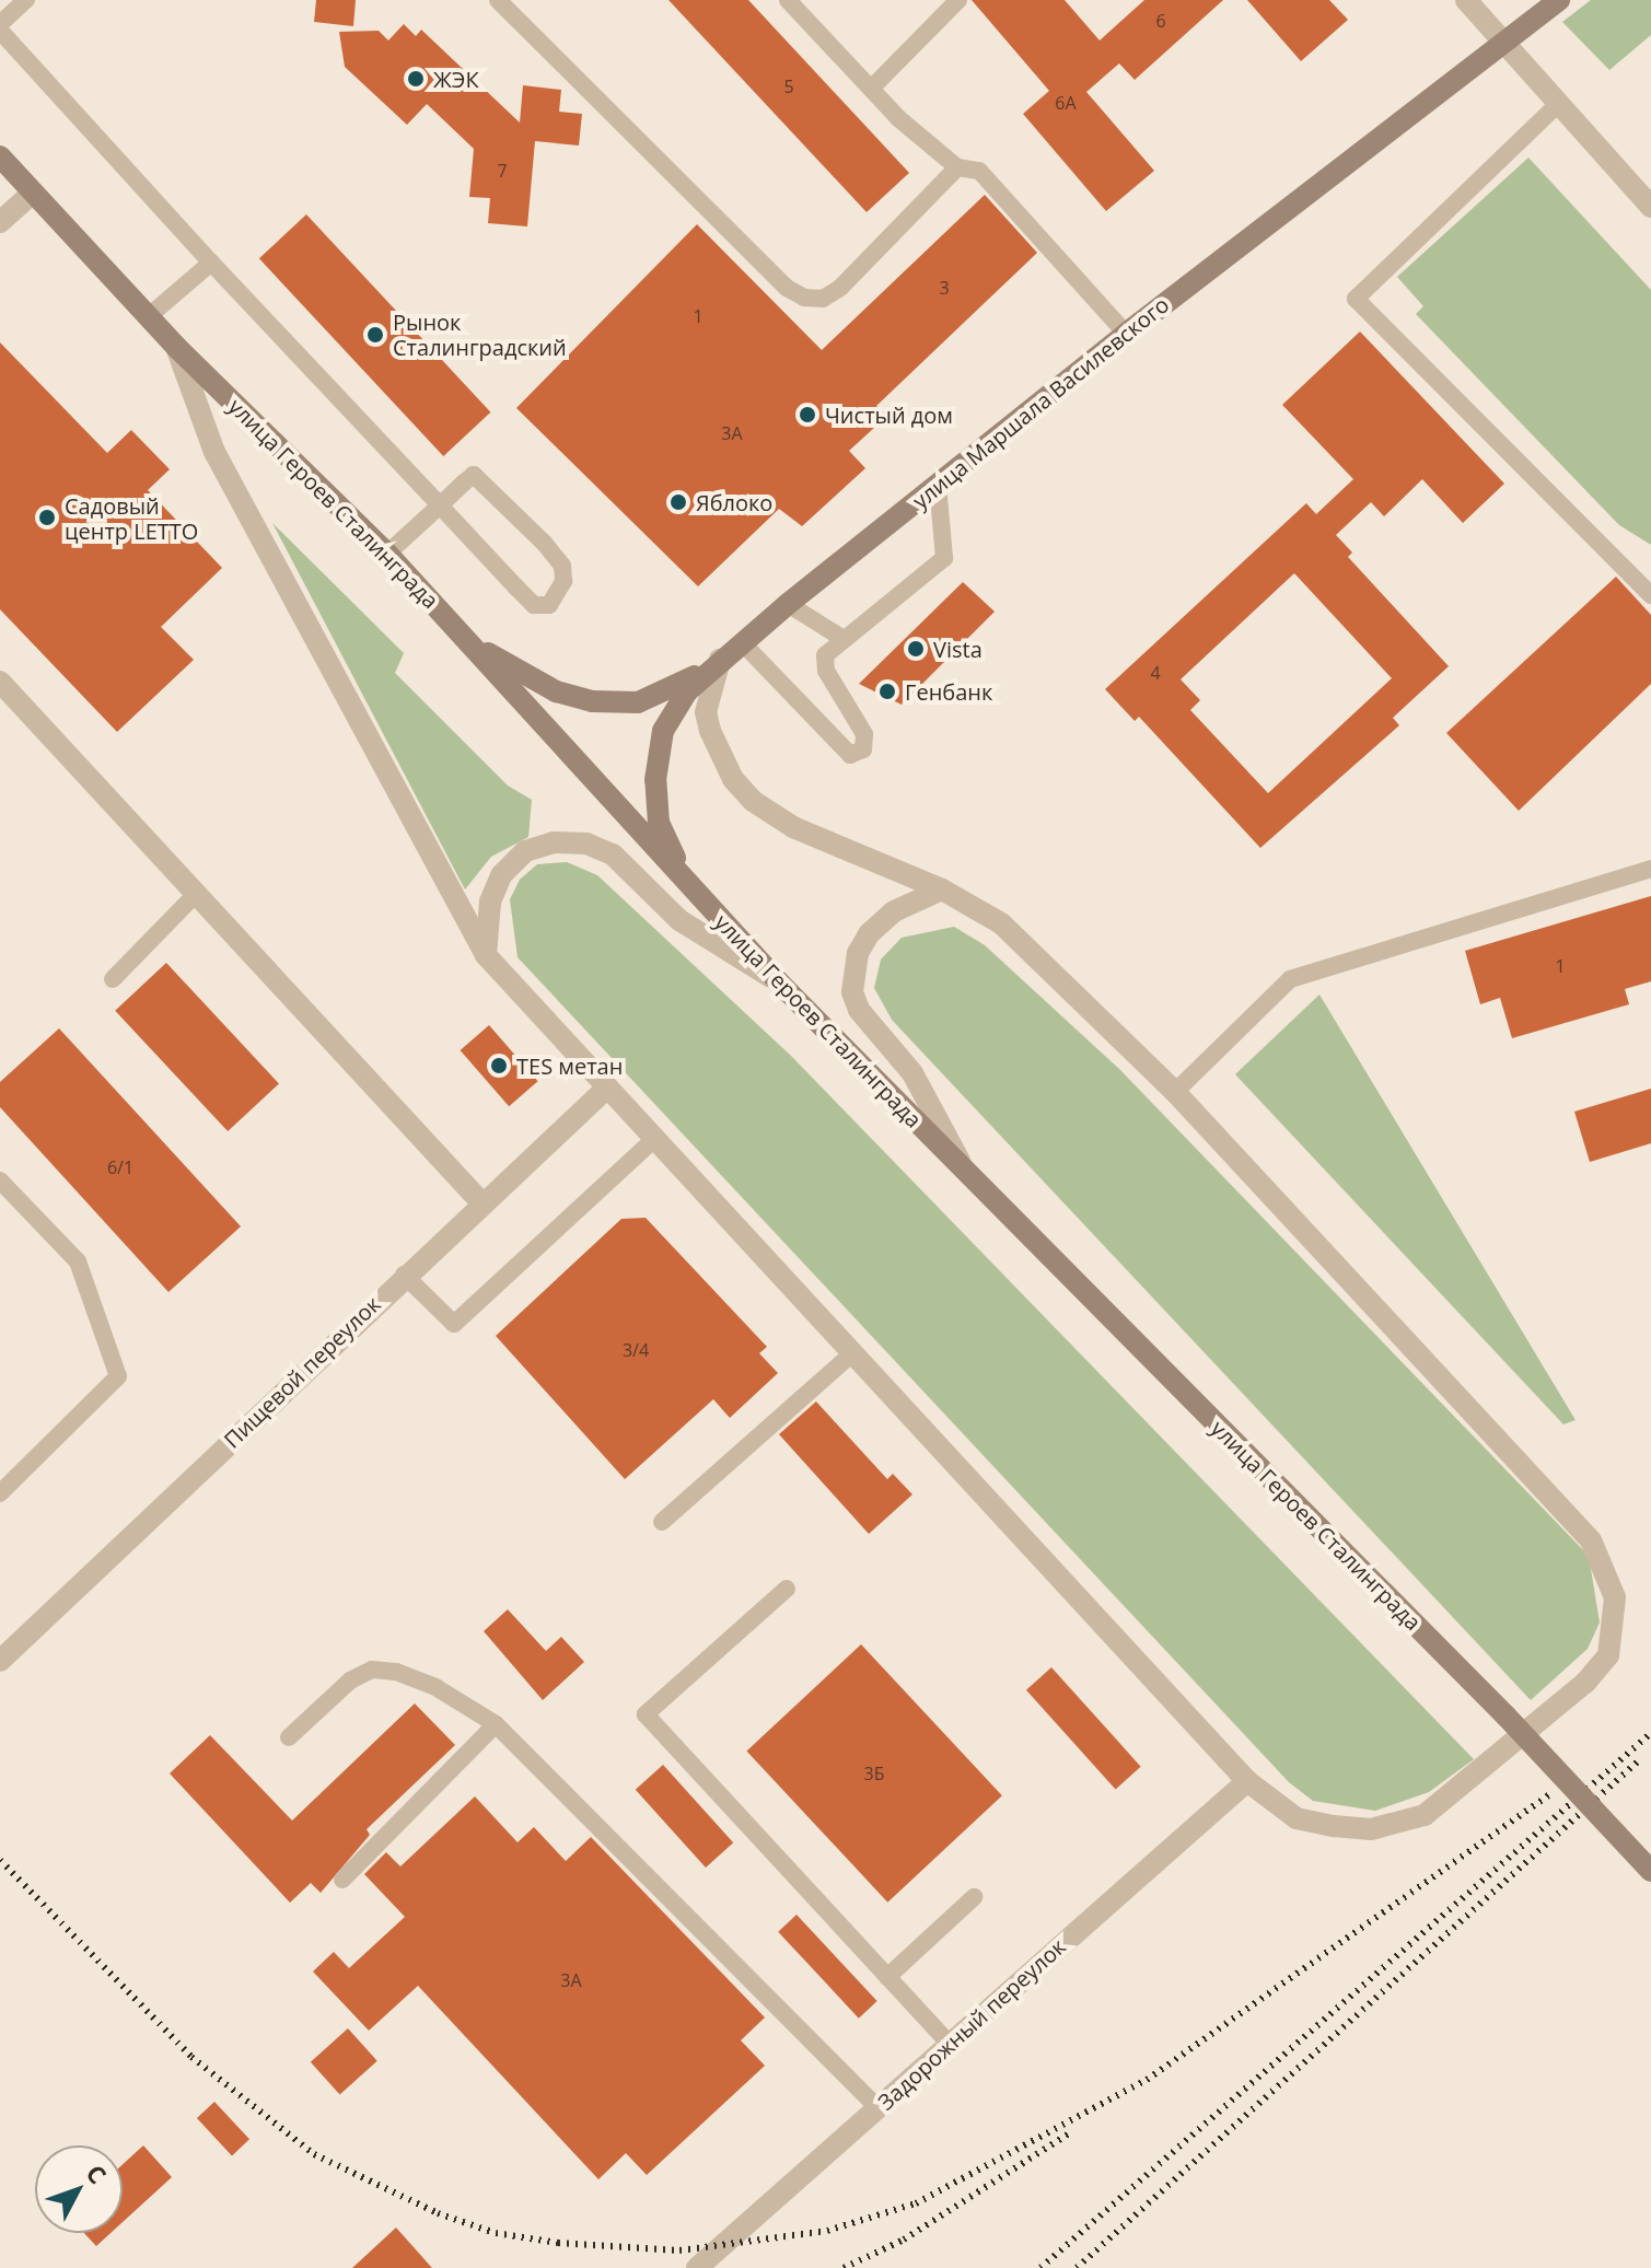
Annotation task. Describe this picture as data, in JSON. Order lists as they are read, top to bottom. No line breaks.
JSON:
{"streets":{"main road":["улица Маршала Василевского","улица Героев Сталинграда"],"street":["Пищевой переулок","Задорожный переулок"]},"crossings":[["улица Маршала Василевского","улица Героев Сталинграда"]],"places":["ЖЭК","Рынок Сталинградский","Чистый дом","Яблоко","Садовый центр LETTO","Vista","Генбанк","TES метан"],"house_numbers":["6","5","6А","7","3","1","3А","4","1","6/1","3/4","3Б","3А"],"north":"top right"}
